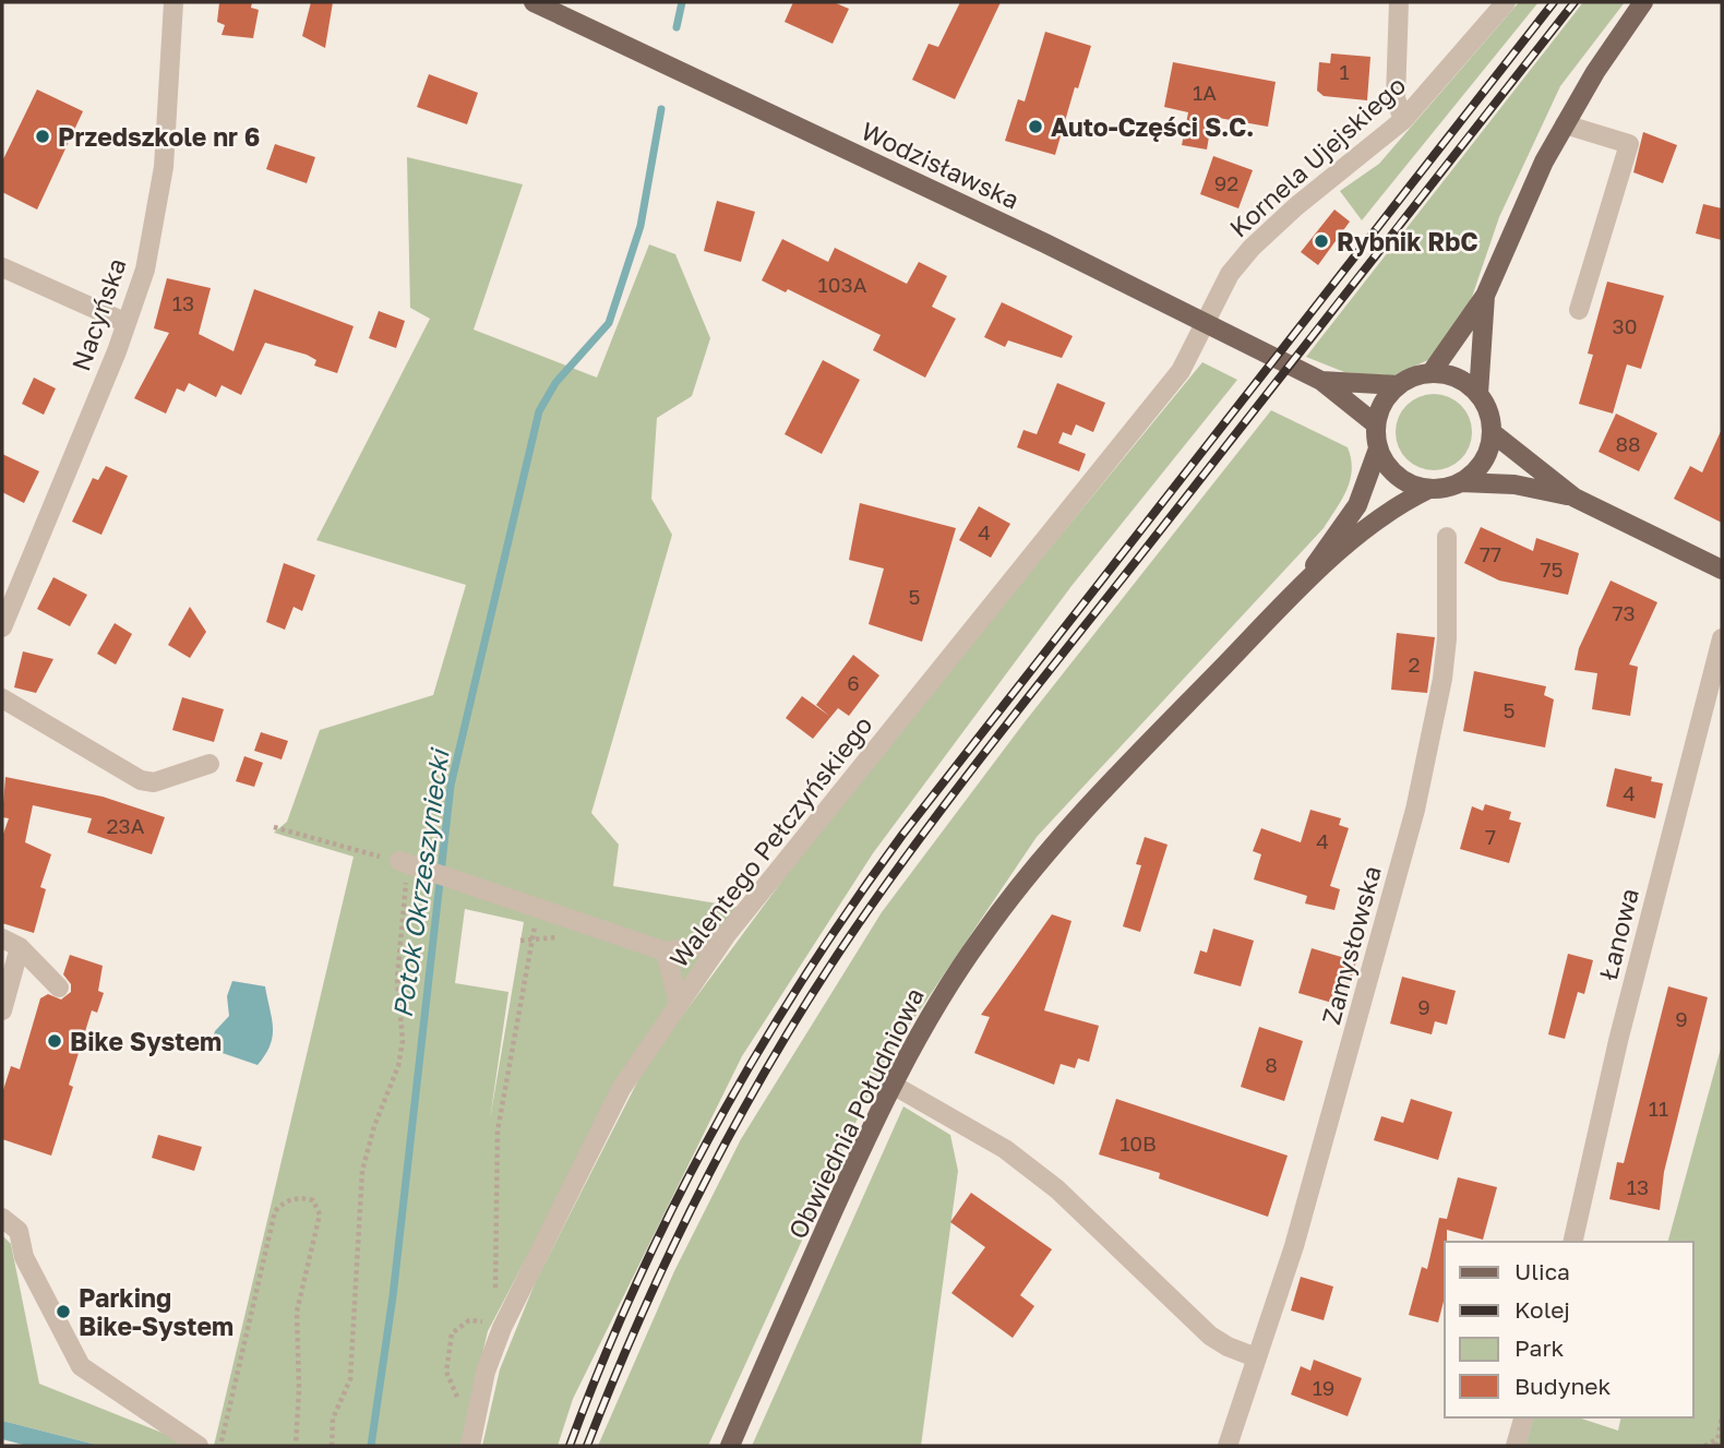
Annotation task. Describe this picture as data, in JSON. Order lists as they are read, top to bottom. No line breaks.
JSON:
{"streets":{"main road":["Wodzisławska","Obwiednia Południowa"],"street":["Kornela Ujejskiego","Nacyńska","Walentego Pełczyńskiego","Łanowa","Zamysłowska"]},"crossings":[["Kornela Ujejskiego","Wodzisławska"],["Kornela Ujejskiego","Walentego Pełczyńskiego"],["Wodzisławska","Walentego Pełczyńskiego"],["Wodzisławska","Obwiednia Południowa"]],"water":["Potok Okrzeszyniecki"],"places":["Auto-Części S.C.","Przedszkole nr 6","Rybnik RbC","Bike System","Parking Bike-System"],"house_numbers":["1","1A","92","103A","13","30","88","4","77","75","5","73","2","6","5","4","23A","7","4","9","9","8","11","10B","13","19"],"legend":["Ulica","Kolej","Park","Budynek"]}
